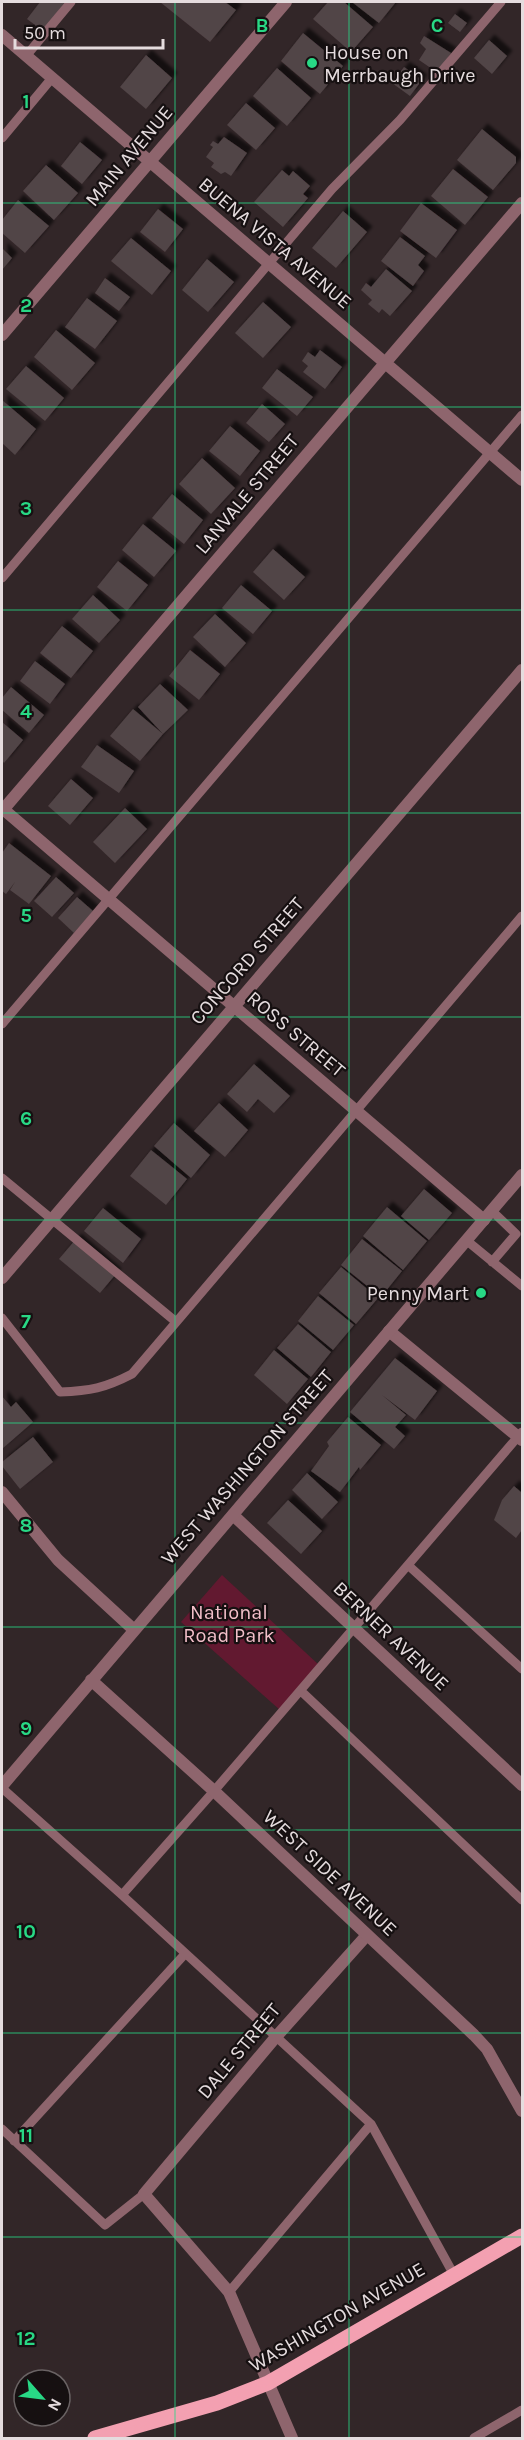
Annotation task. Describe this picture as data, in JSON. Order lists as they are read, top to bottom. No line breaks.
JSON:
{"streets":{"main road":["WASHINGTON AVENUE"],"street":["MAIN AVENUE","BUENA VISTA AVENUE","LANVALE STREET","CONCORD STREET","ROSS STREET","WEST WASHINGTON STREET","BERNER AVENUE","WEST SIDE AVENUE","DALE STREET"]},"crossings":[["MAIN AVENUE","BUENA VISTA AVENUE"],["BUENA VISTA AVENUE","LANVALE STREET"],["LANVALE STREET","ROSS STREET"],["CONCORD STREET","ROSS STREET"],["ROSS STREET","WEST WASHINGTON STREET"],["WEST WASHINGTON STREET","BERNER AVENUE"],["WEST WASHINGTON STREET","WEST SIDE AVENUE"],["WEST SIDE AVENUE","DALE STREET"]],"parks":["National Road Park"],"places":["House on Merrbaugh Drive","Penny Mart"],"scale_bar":"50 m","north":"bottom right","grid":{"columns":["B","C"],"rows":["1","2","3","4","5","6","7","8","9","10","11","12"]}}
